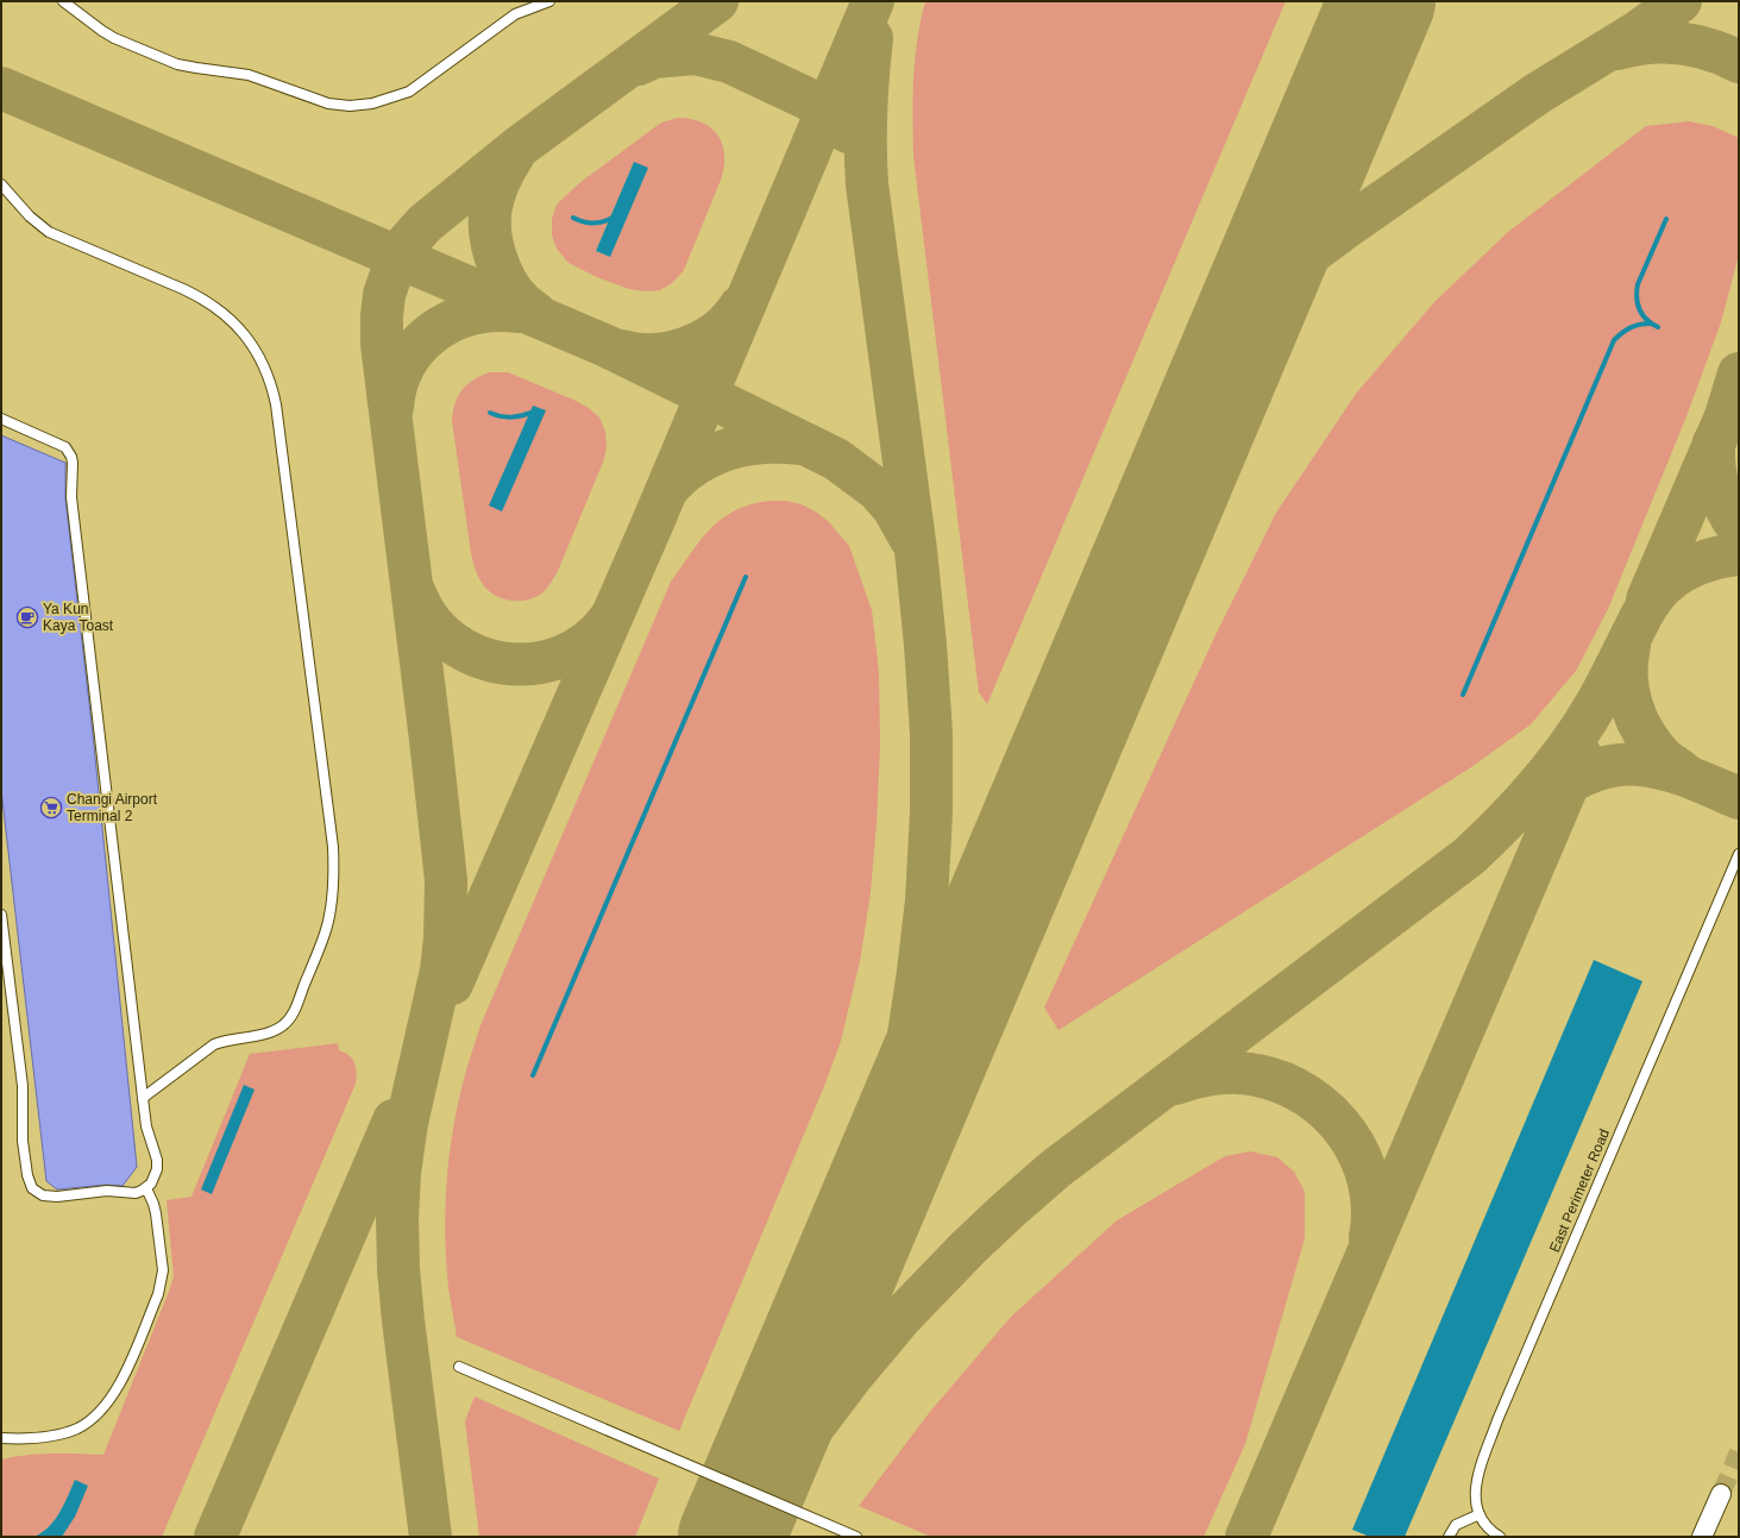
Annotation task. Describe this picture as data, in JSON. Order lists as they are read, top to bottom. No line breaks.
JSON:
{"streets":{"lane":["East Perimeter Road"]},"places":{"cafe":["Ya Kun Kaya Toast"],"supermarket":["Changi Airport Terminal 2"]}}
